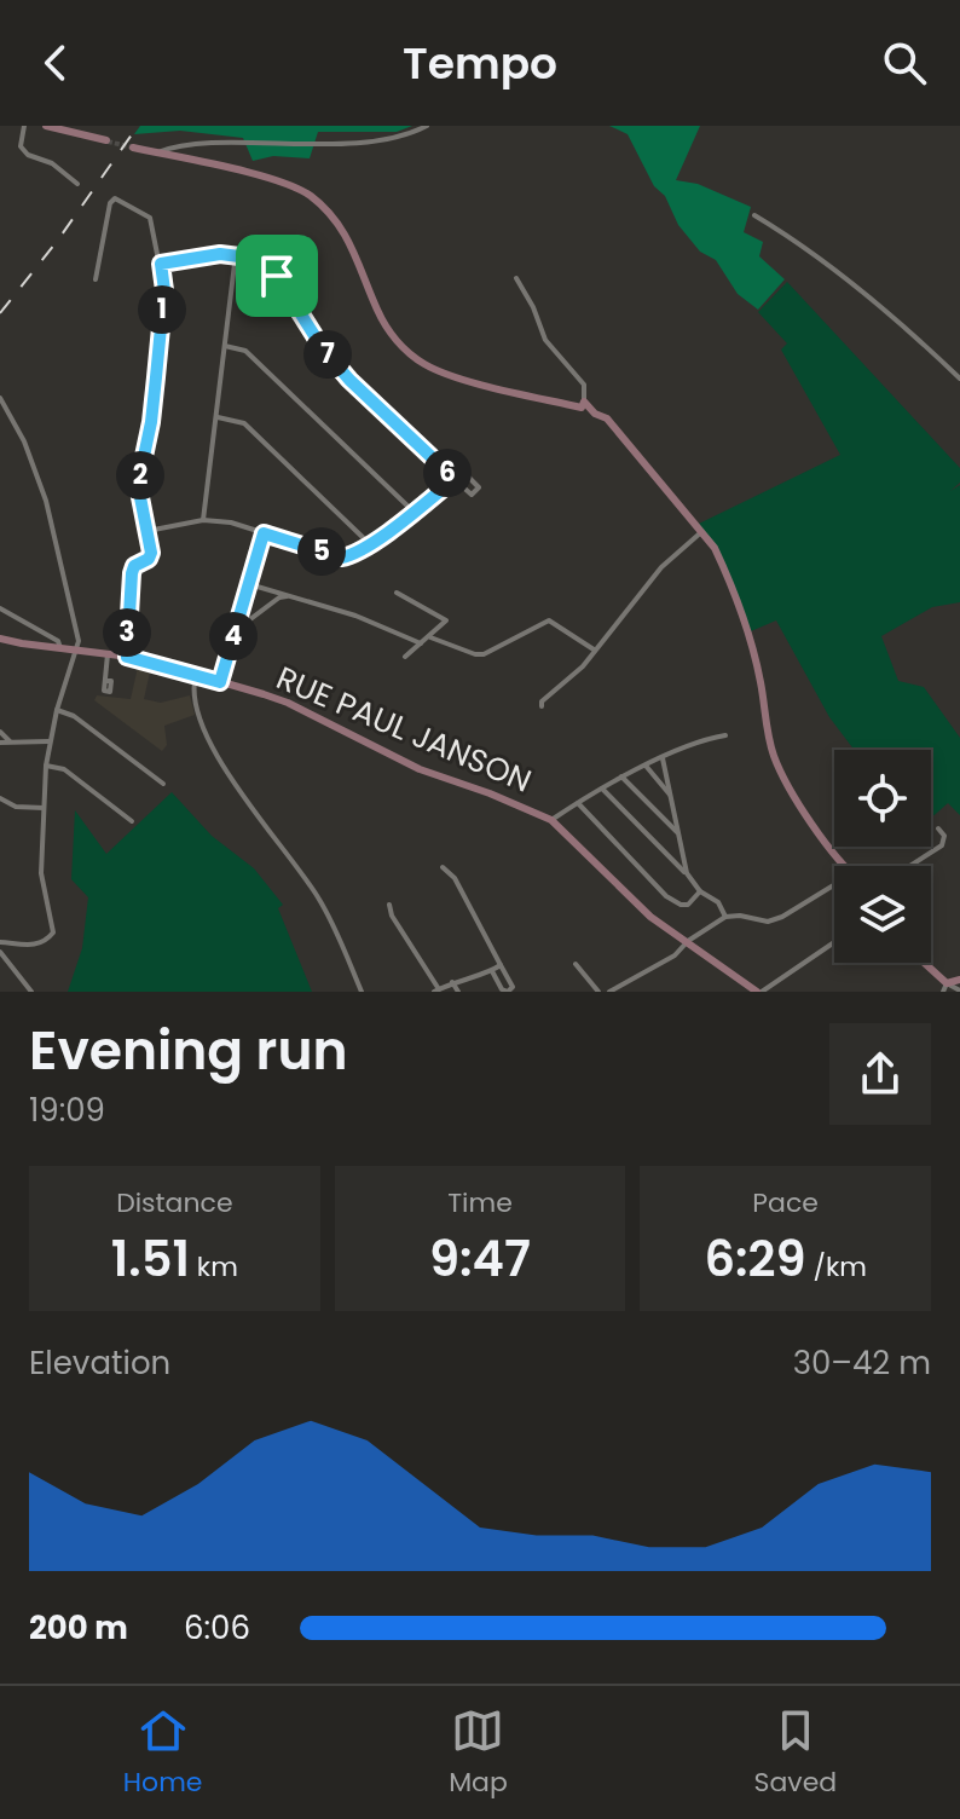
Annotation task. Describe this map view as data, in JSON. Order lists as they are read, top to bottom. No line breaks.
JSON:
{"streets":{"street":["RUE PAUL JANSON"]},"page":{"header":"Tempo","pins":["1","7","6","2","5","3","4"],"heading":["Evening run","19:09"],"stats":[["Distance","1.51 km"],["Time","9:47"],["Pace","6:29 /km"]],"chart":["Elevation","30–42 m"],"list":[{"name":"200 m","note":"6:06"}],"tabs":["Home","Map","Saved"]}}
